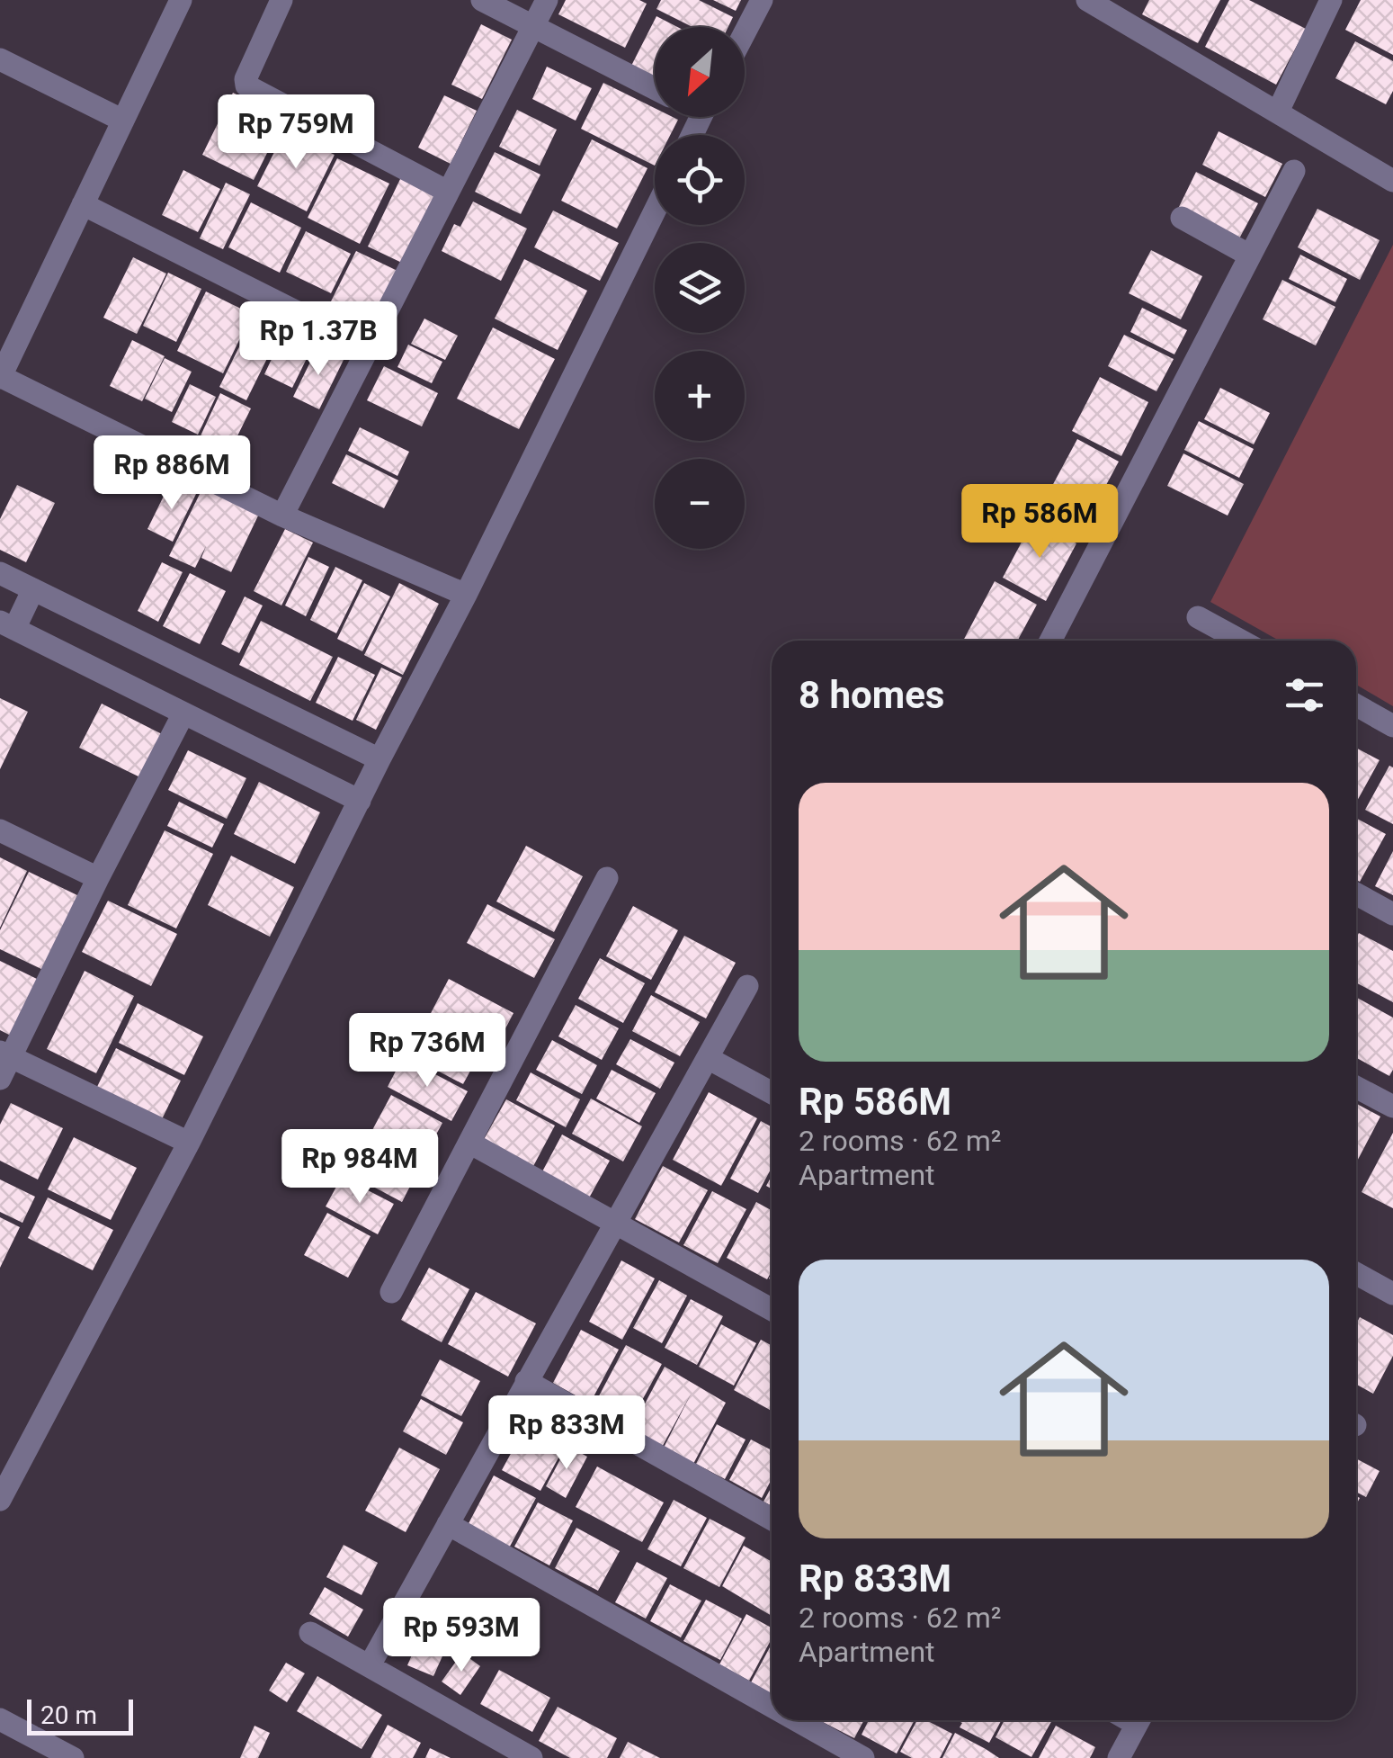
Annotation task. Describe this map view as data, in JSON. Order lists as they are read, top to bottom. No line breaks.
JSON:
{"scale_bar":"20 m","north":"bottom left","page":{"map_buttons":["+","−"],"price":["Rp 759M","Rp 1.37B","Rp 886M","Rp 586M","Rp 736M","Rp 984M","Rp 833M","Rp 593M"],"heading":"8 homes","list":[{"name":"Rp 586M","note":"2 rooms · 62 m² · Apartment"},{"name":"Rp 833M","note":"2 rooms · 62 m² · Apartment"}],"scale":"20 m"}}
